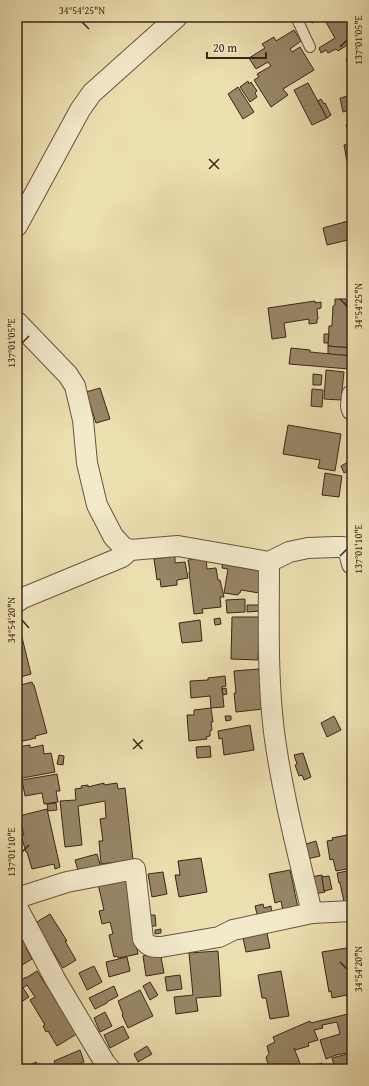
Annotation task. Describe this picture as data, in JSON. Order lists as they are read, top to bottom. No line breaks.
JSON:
{"scale_bar":"20 m","coordinates":["34°54'25\"N","137°01'05\"E","137°01'10\"E","34°54'20\"N"]}
